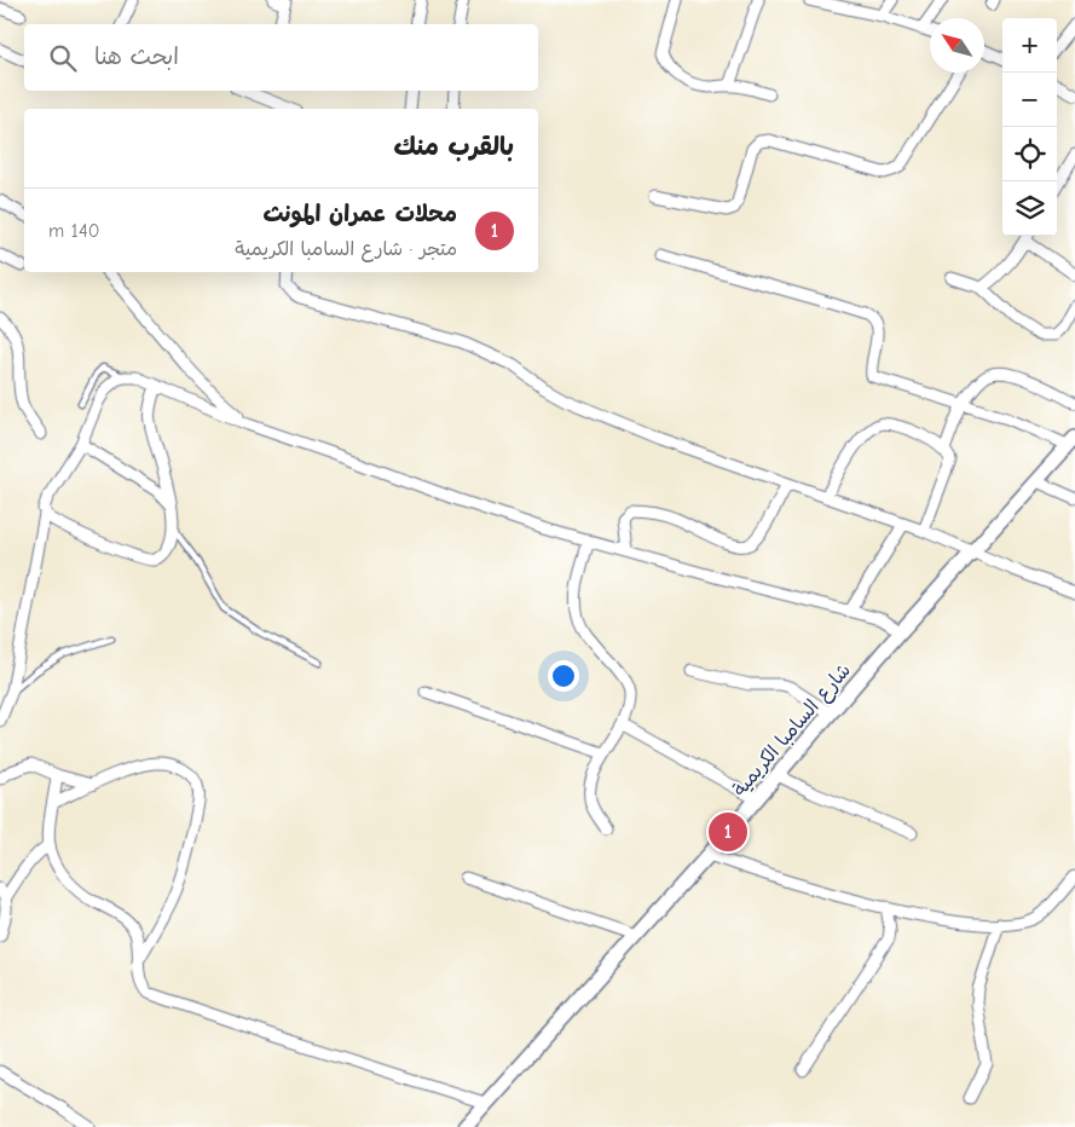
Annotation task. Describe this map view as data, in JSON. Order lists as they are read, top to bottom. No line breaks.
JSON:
{"streets":{"main road":["شارع السامبا الكريمية"]},"north":"top left","page":{"map_buttons":["+","−"],"search":"ابحث هنا","heading":"بالقرب منك","list":[{"mark":"1","name":"محلات عمران المونث","note":"متجر · شارع السامبا الكريمية","value":"140 m"}],"pins":"1"}}
